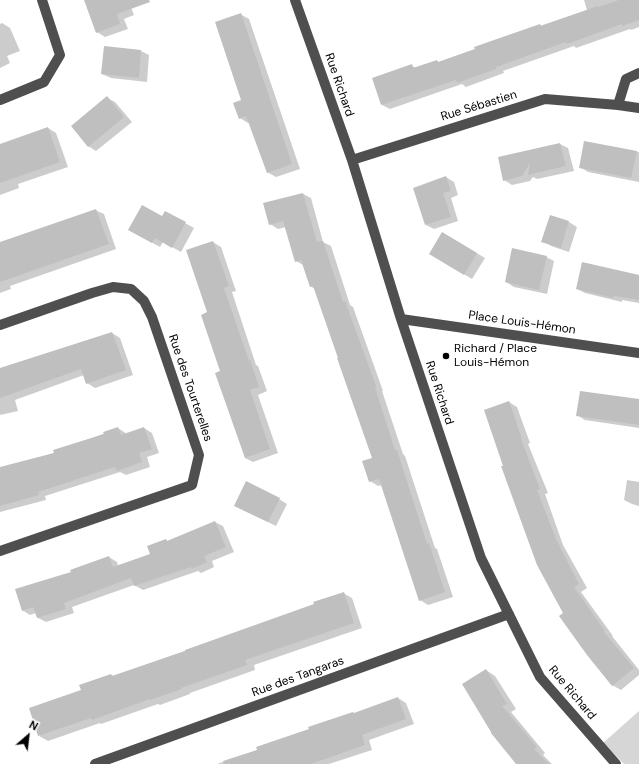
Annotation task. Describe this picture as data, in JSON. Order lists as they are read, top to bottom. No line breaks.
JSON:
{"streets":{"street":["Rue Richard","Rue Sébastien","Place Louis-Hémon","Rue des Tourterelles","Rue des Tangaras"]},"crossings":[["Rue Richard","Rue Sébastien"],["Rue Richard","Place Louis-Hémon"],["Rue Richard","Rue des Tangaras"]],"places":["Richard / Place Louis-Hémon"],"north":"top right"}
